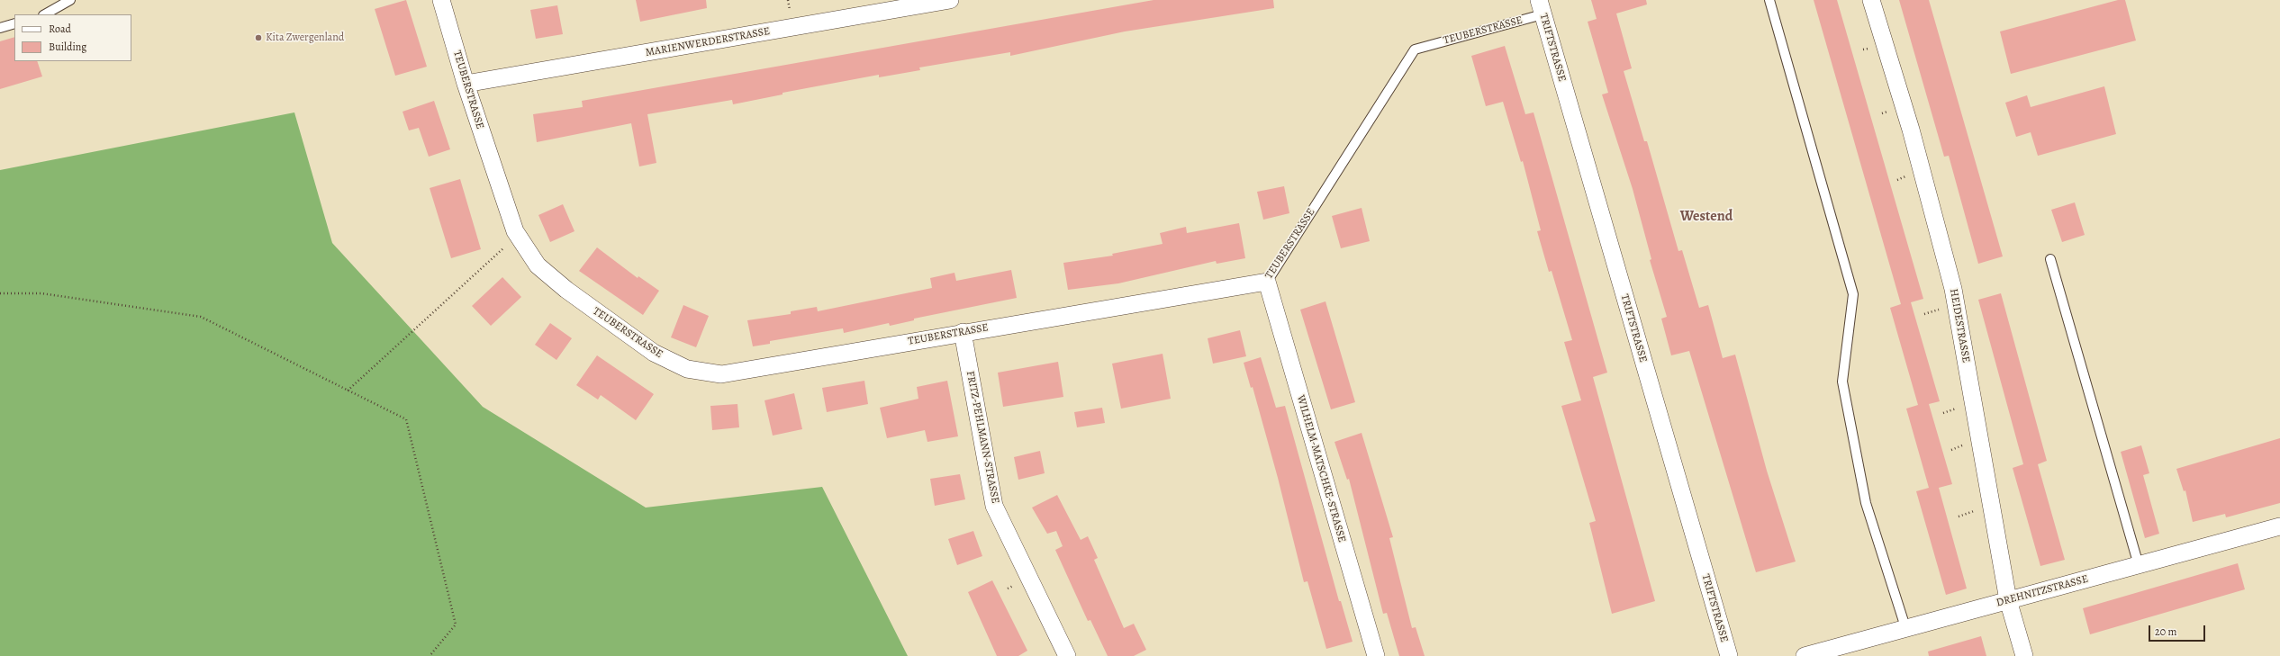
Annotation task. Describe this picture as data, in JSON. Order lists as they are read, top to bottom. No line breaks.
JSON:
{"streets":{"street":["TEUBERSTRASSE","MARIENWERDERSTRASSE","TRIFTSTRASSE","HEIDESTRASSE","FRITZ-PEHLMANN-STRASSE","WILHELM-MATSCHKE-STRASSE","DREHNITZSTRASSE"]},"crossings":[["TEUBERSTRASSE","MARIENWERDERSTRASSE"],["TEUBERSTRASSE","TRIFTSTRASSE"],["TEUBERSTRASSE","FRITZ-PEHLMANN-STRASSE"],["TEUBERSTRASSE","WILHELM-MATSCHKE-STRASSE"],["HEIDESTRASSE","DREHNITZSTRASSE"]],"districts":["Westend"],"places":["Kita Zwergenland"],"legend":["Road","Building"],"scale_bar":"20 m"}
